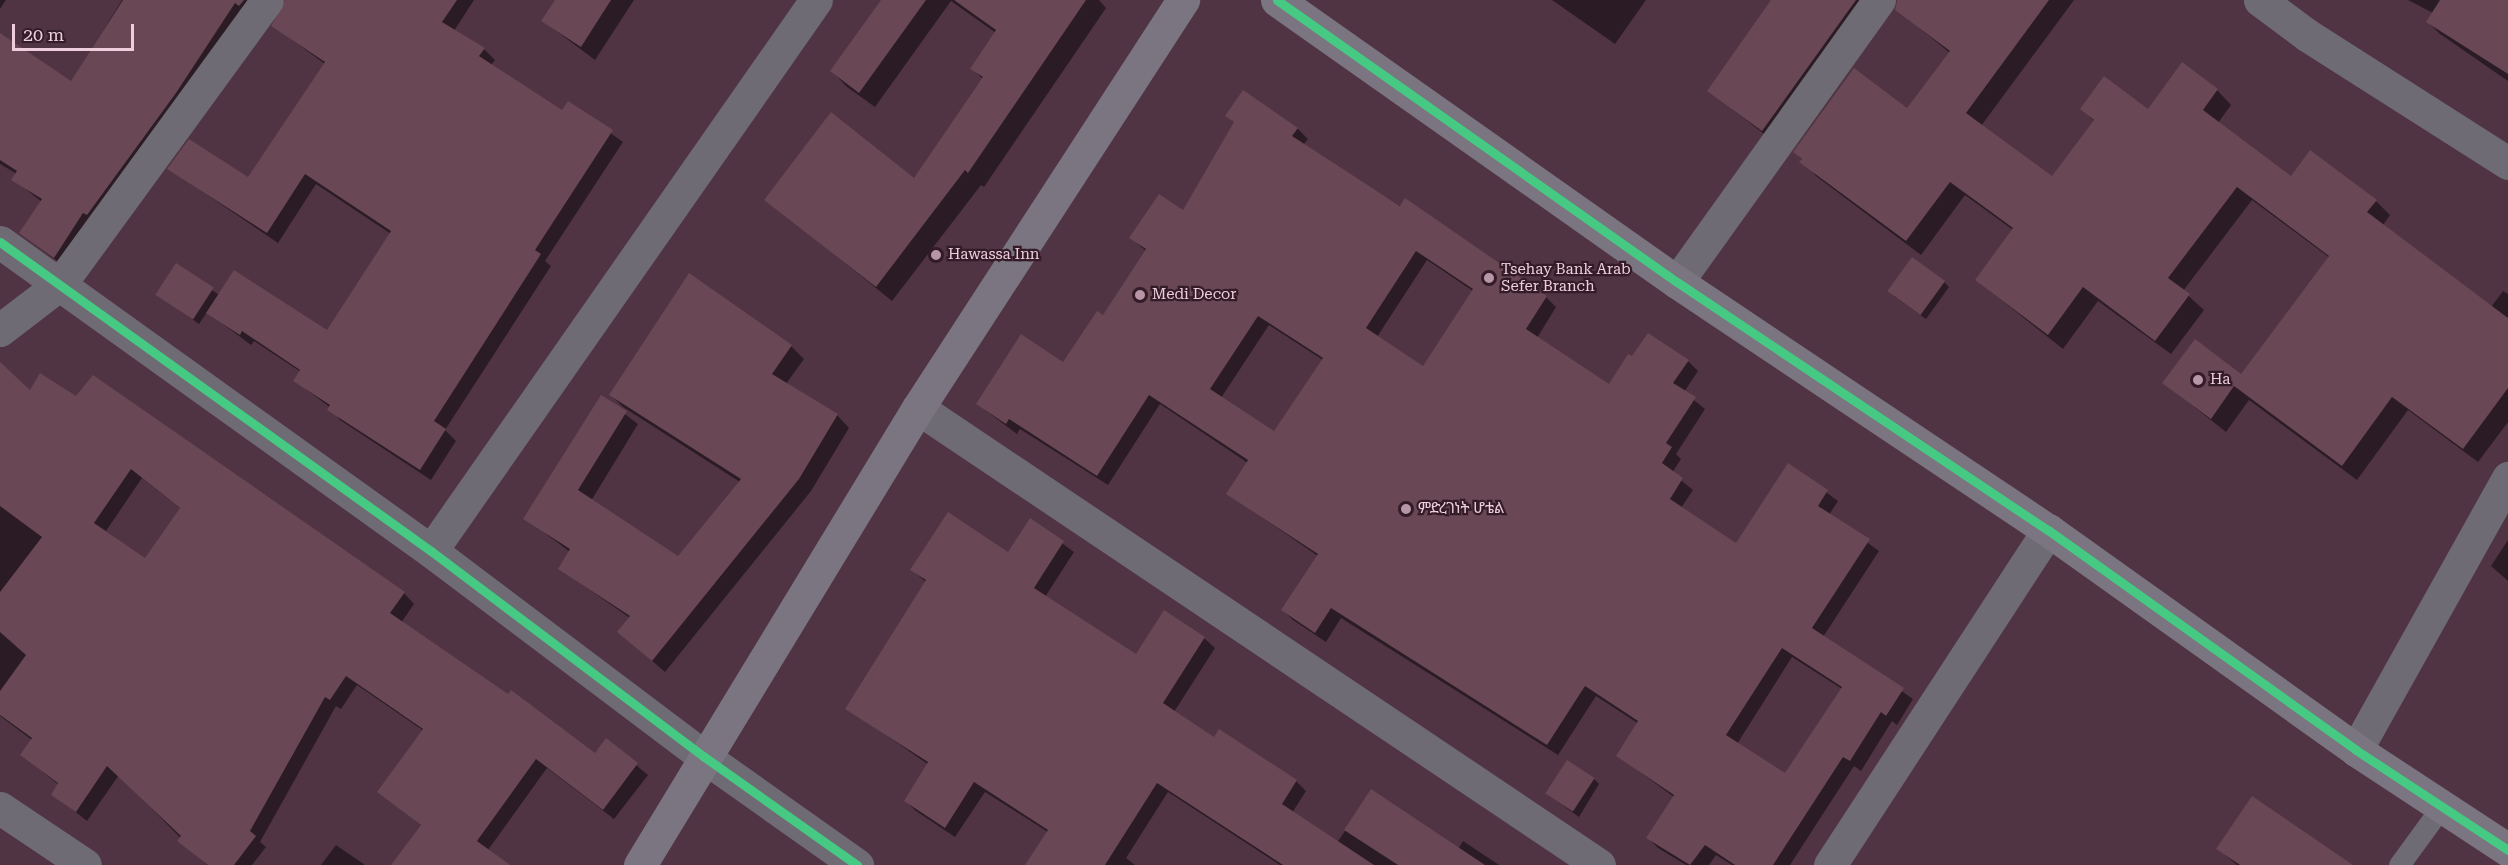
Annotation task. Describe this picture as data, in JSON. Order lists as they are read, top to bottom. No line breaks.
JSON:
{"places":["Hawassa Inn","Tsehay Bank Arab Sefer Branch","Medi Decor","Ha","ምድረገነት ሆቴል"],"scale_bar":"20 m"}
